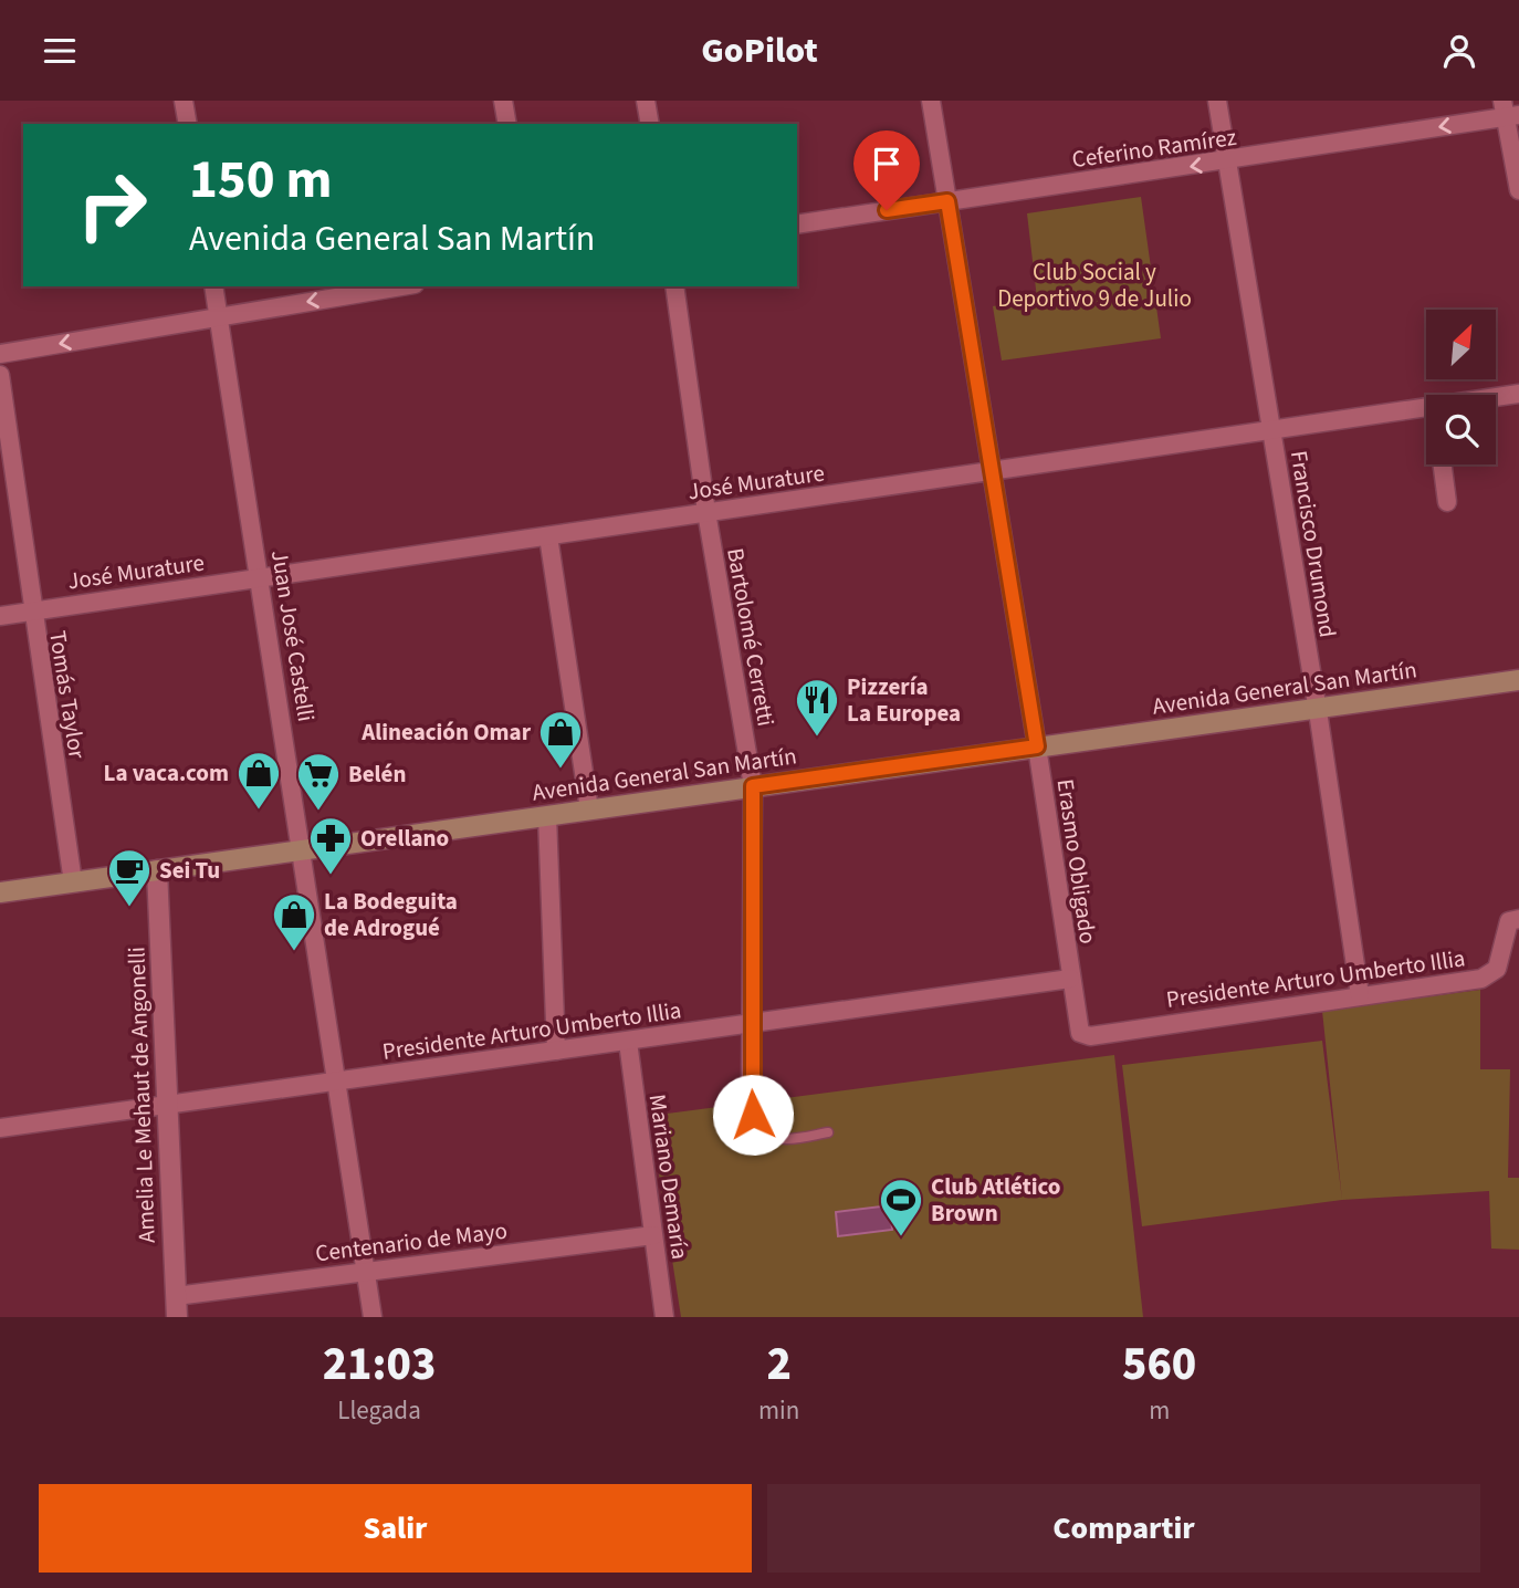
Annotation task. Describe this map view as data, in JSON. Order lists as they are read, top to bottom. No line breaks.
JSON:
{"streets":{"main road":["Avenida General San Martín"],"street":["Ceferino Ramírez","José Murature","Francisco Drumond","Juan José Castelli","Bartolomé Cerretti","Tomás Taylor","Erasmo Obligado","Presidente Arturo Umberto Illia","Amelia Le Mehaut de Angonelli","Mariano Demaría","Centenario de Mayo"]},"crossings":[["Ceferino Ramírez","Francisco Drumond"],["Ceferino Ramírez","Erasmo Obligado"],["José Murature","Francisco Drumond"],["José Murature","Juan José Castelli"],["José Murature","Bartolomé Cerretti"],["José Murature","Tomás Taylor"],["José Murature","Erasmo Obligado"],["Francisco Drumond","Avenida General San Martín"],["Francisco Drumond","Presidente Arturo Umberto Illia"],["Juan José Castelli","Avenida General San Martín"],["Juan José Castelli","Presidente Arturo Umberto Illia"],["Juan José Castelli","Centenario de Mayo"],["Bartolomé Cerretti","Avenida General San Martín"],["Bartolomé Cerretti","Presidente Arturo Umberto Illia"],["Avenida General San Martín","Tomás Taylor"],["Avenida General San Martín","Erasmo Obligado"],["Avenida General San Martín","Amelia Le Mehaut de Angonelli"],["Erasmo Obligado","Presidente Arturo Umberto Illia"],["Presidente Arturo Umberto Illia","Amelia Le Mehaut de Angonelli"],["Presidente Arturo Umberto Illia","Mariano Demaría"],["Amelia Le Mehaut de Angonelli","Centenario de Mayo"],["Mariano Demaría","Centenario de Mayo"]],"one_way":["Ceferino Ramírez"],"parks":["Club Social y Deportivo 9 de Julio"],"places":{"restaurant":["Pizzería La Europea"],"shop":["Alineación Omar","La vaca.com","La Bodeguita de Adrogué"],"supermarket":["Belén"],"pharmacy":["Orellano"],"cafe":["Sei Tu"],"sports":["Club Atlético Brown"]},"north":"top right","page":{"header":"GoPilot","turn":["150 m","Avenida General San Martín"],"eta":["21:03","Llegada","2","min","560","m"],"buttons":["Salir","Compartir"]}}
